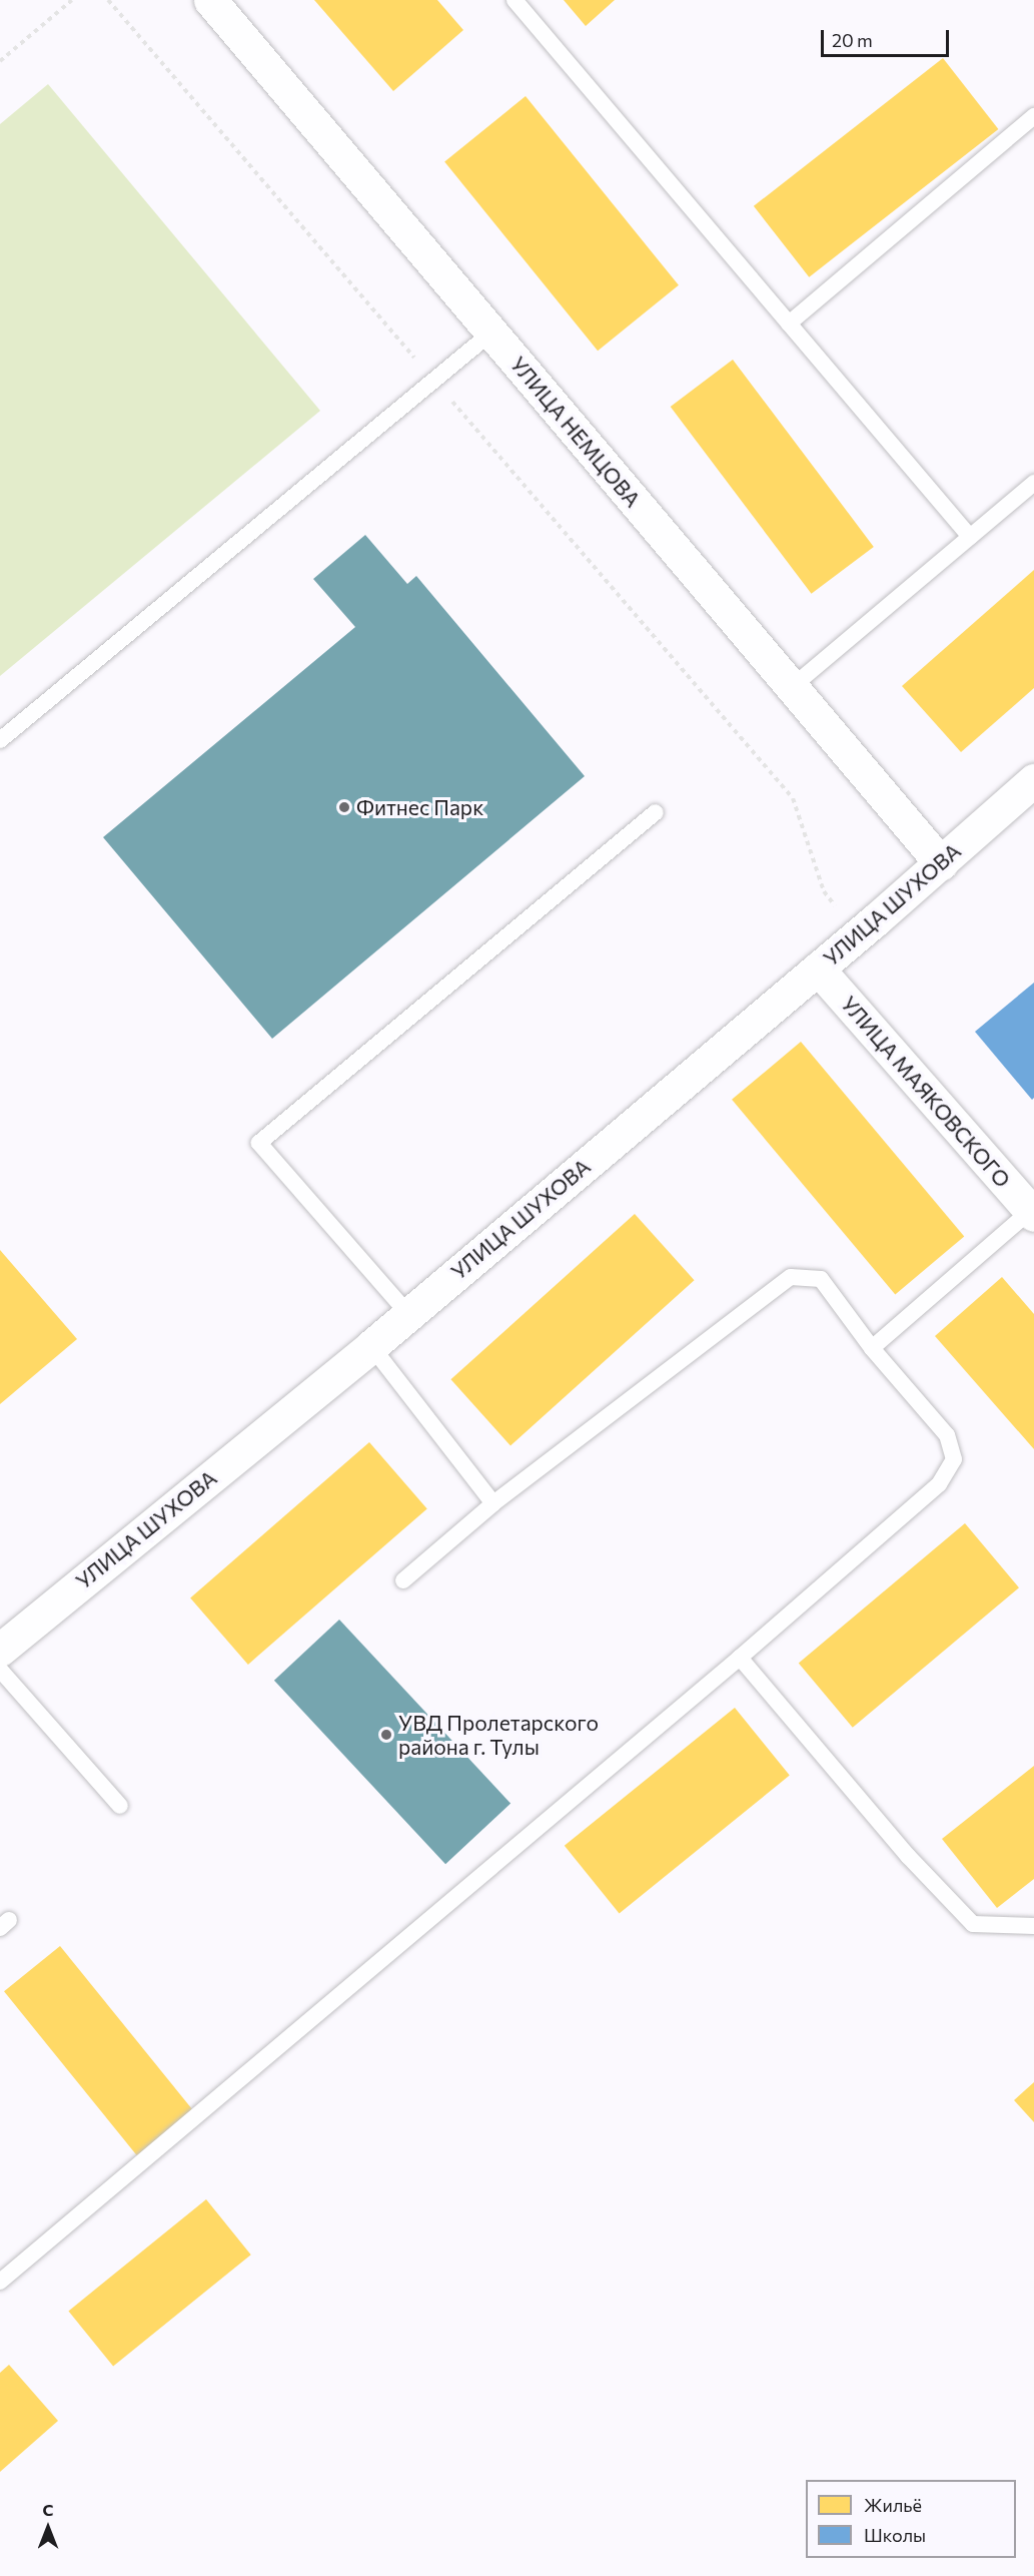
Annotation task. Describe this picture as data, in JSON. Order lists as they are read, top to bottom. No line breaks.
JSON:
{"streets":{"street":["УЛИЦА НЕМЦОВА","УЛИЦА ШУХОВА","УЛИЦА МАЯКОВСКОГО"]},"crossings":[["УЛИЦА НЕМЦОВА","УЛИЦА ШУХОВА"],["УЛИЦА ШУХОВА","УЛИЦА МАЯКОВСКОГО"]],"places":["Фитнес Парк","УВД Пролетарского района г. Тулы"],"legend":["Жильё","Школы"],"scale_bar":"20 m","north":"top"}
